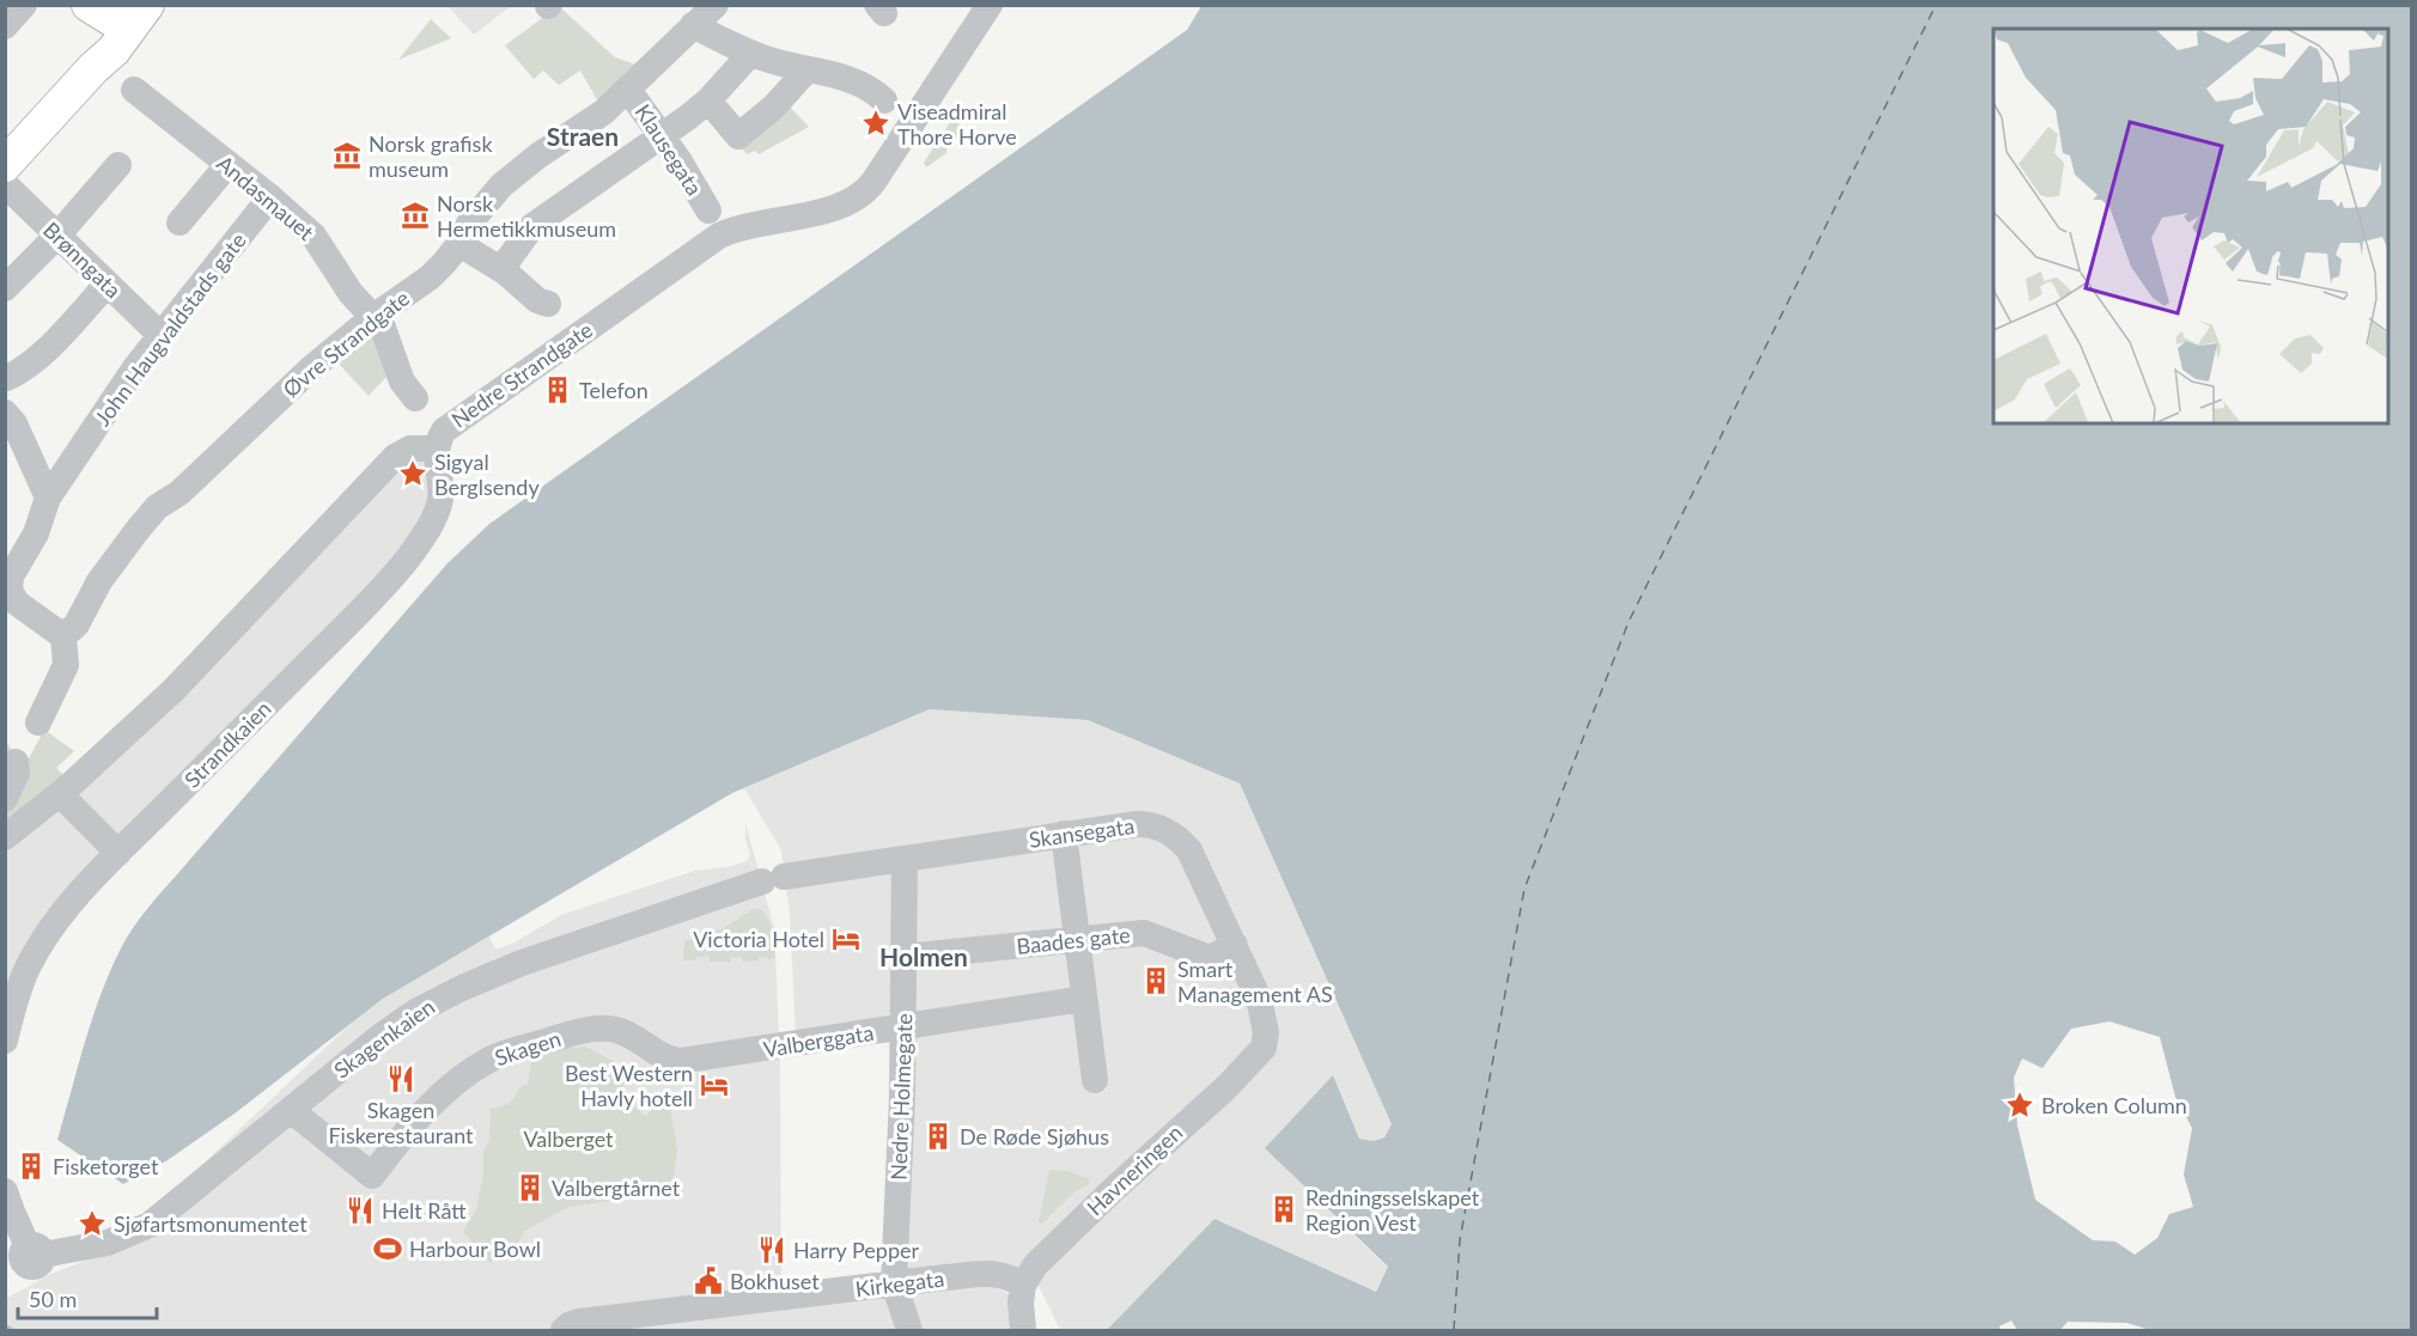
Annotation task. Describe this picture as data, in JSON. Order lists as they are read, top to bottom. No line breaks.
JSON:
{"streets":{"street":["Klausegata","Andasmauet","Brønngata","John Haugvaldstads gate","Øvre Strandgate","Nedre Strandgate","Strandkaien","Skansegata","Baades gate","Skagenkaien","Valberggata","Skagen","Nedre Holmegate","Havneringen","Kirkegata"]},"crossings":[["Klausegata","Øvre Strandgate"],["Andasmauet","John Haugvaldstads gate"],["Andasmauet","Øvre Strandgate"],["Brønngata","John Haugvaldstads gate"],["John Haugvaldstads gate","Øvre Strandgate"],["Nedre Strandgate","Strandkaien"],["Skansegata","Baades gate"],["Skansegata","Skagenkaien"],["Skansegata","Nedre Holmegate"],["Skansegata","Havneringen"],["Baades gate","Nedre Holmegate"],["Skagenkaien","Skagen"],["Valberggata","Skagen"],["Valberggata","Nedre Holmegate"],["Nedre Holmegate","Kirkegata"],["Havneringen","Kirkegata"]],"districts":["Straen","Holmen"],"parks":["Valberget"],"places":{"place":["Viseadmiral Thore Horve","Sigyal Berglsendy","Broken Column","Sjøfartsmonumentet"],"museum":["Norsk grafisk museum","Norsk Hermetikkmuseum"],"building":["Telefon","Smart Management AS","De Røde Sjøhus","Fisketorget","Valbergtårnet","Redningsselskapet Region Vest"],"hotel":["Victoria Hotel","Best Western Havly hotell"],"restaurant":["Skagen Fiskerestaurant","Helt Rått","Harry Pepper"],"sports":["Harbour Bowl"],"public building":["Bokhuset"]},"scale_bar":"50 m"}
